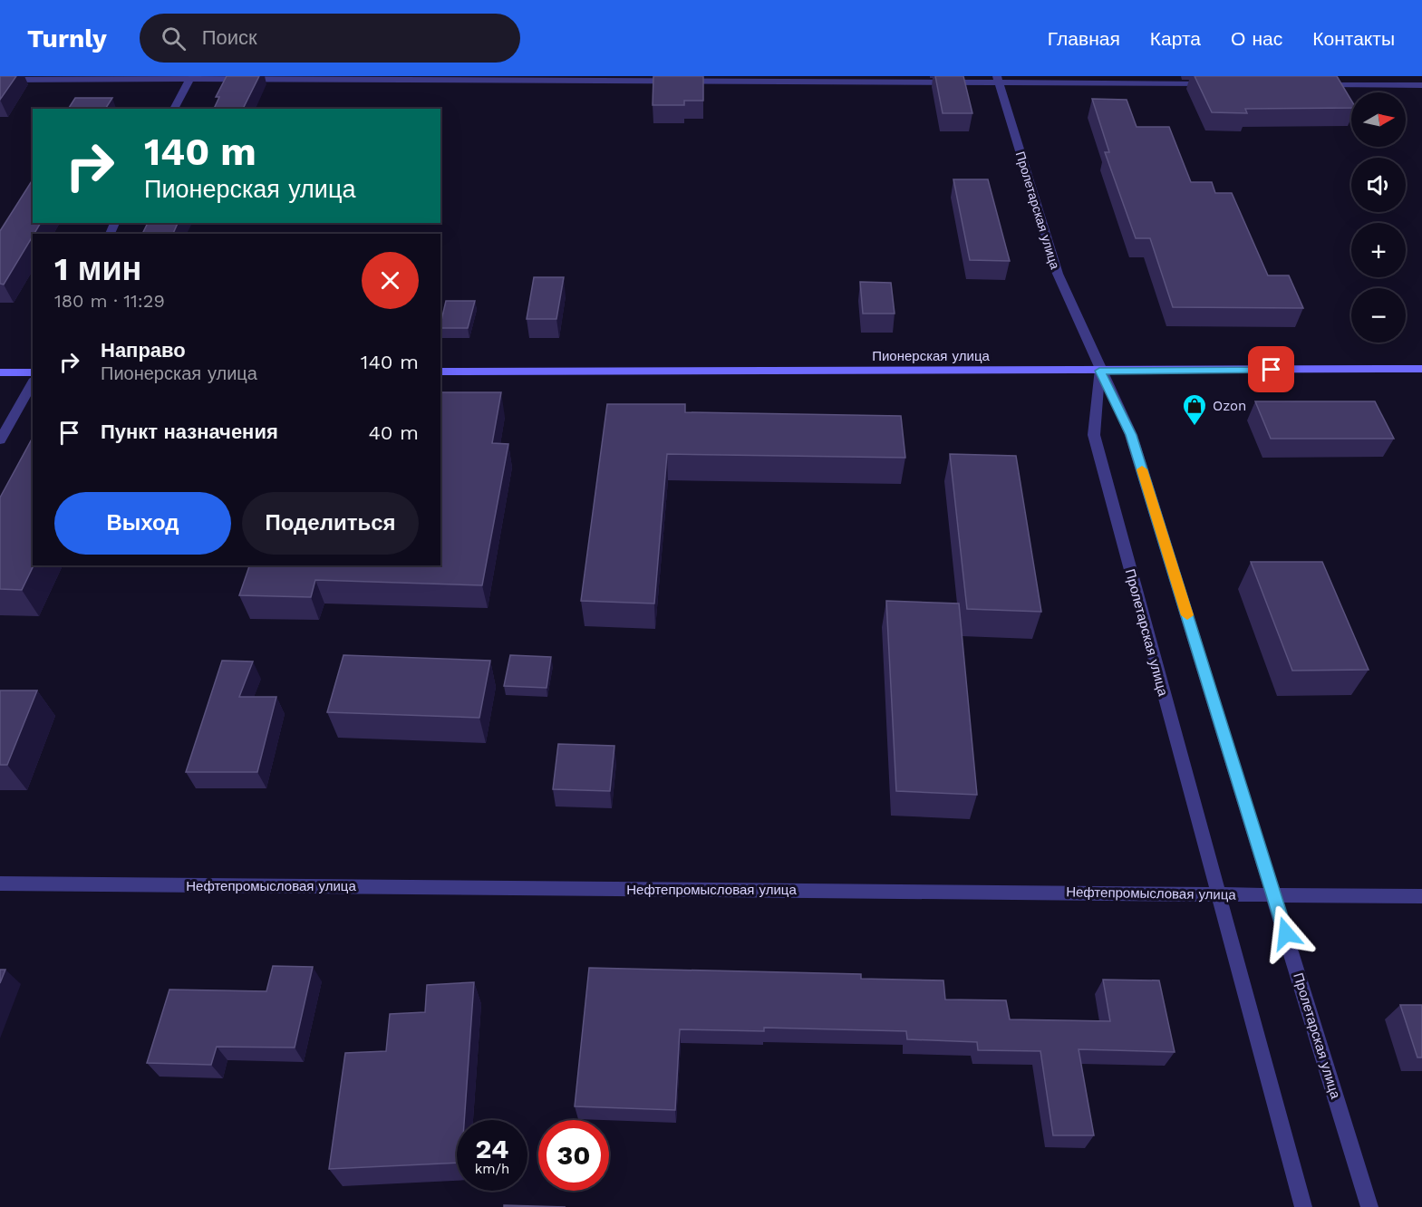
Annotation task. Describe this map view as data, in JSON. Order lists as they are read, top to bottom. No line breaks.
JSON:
{"streets":{"main road":["Пионерская улица"],"street":["Пролетарская улица","Нефтепромысловая улица"]},"crossings":[["Пролетарская улица","Пионерская улица"],["Пролетарская улица","Нефтепромысловая улица"]],"places":{"shop":["Ozon"]},"north":"right","page":{"header":"Turnly","search":"Поиск","nav":["Главная","Карта","О нас","Контакты"],"map_buttons":["+","−"],"turn":["140 m","Пионерская улица"],"heading":["1 мин","180 m · 11:29"],"list":[{"name":"Направо","note":"Пионерская улица","value":"140 m"},{"name":"Пункт назначения","value":"40 m"}],"buttons":["Выход","Поделиться"],"speed":"24 km/h","limit":"30"}}
